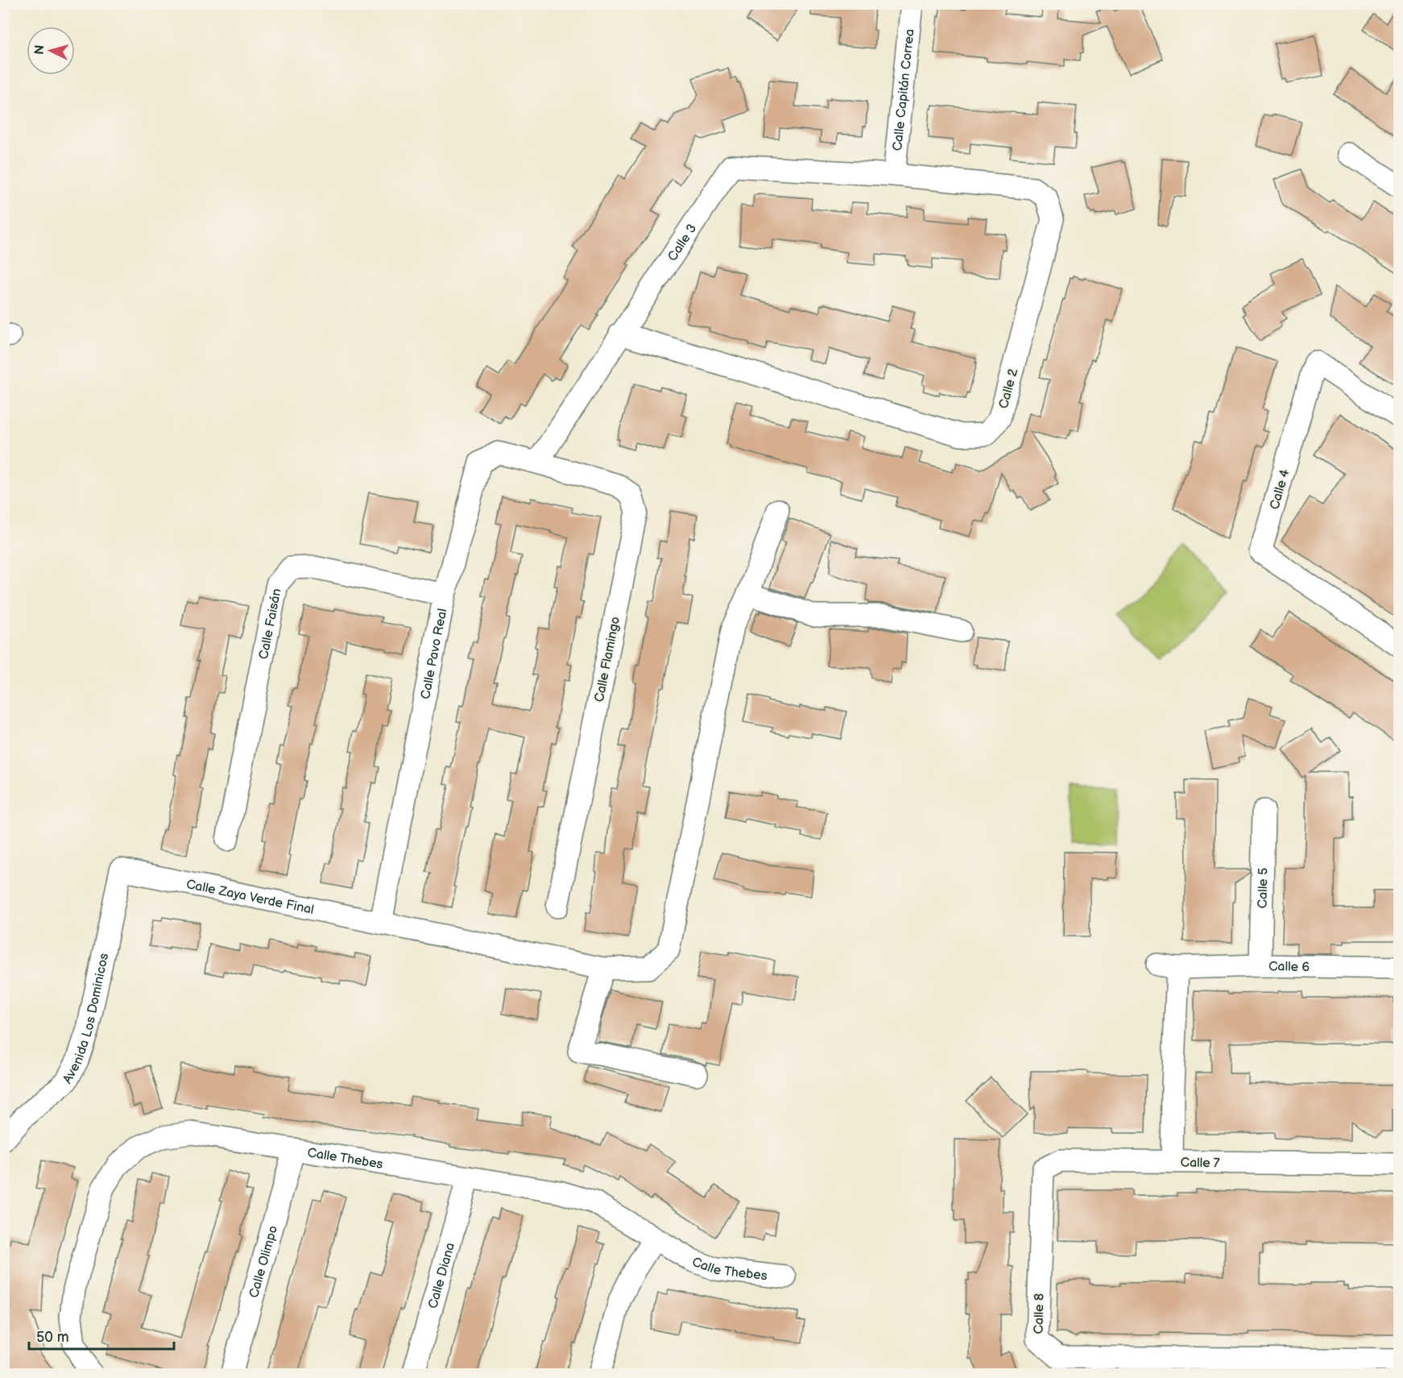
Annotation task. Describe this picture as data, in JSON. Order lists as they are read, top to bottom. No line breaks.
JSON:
{"streets":{"street":["Calle Capitán Correa","Calle 3","Calle 2","Calle 4","Calle Faisán","Calle Pavo Real","Calle Flamingo","Calle 5","Calle Zaya Verde Final","Calle 6","Avenida Los Dominicos","Calle Thebes","Calle 7","Calle Olimpo","Calle Diana","Calle 8"]},"crossings":[["Calle Capitán Correa","Calle 3"],["Calle Capitán Correa","Calle 2"],["Calle 3","Calle 2"],["Calle 3","Calle Pavo Real"],["Calle 3","Calle Flamingo"],["Calle Faisán","Calle Pavo Real"],["Calle Pavo Real","Calle Flamingo"],["Calle Pavo Real","Calle Zaya Verde Final"],["Calle 5","Calle 6"],["Calle Zaya Verde Final","Avenida Los Dominicos"],["Calle 6","Calle 7"],["Calle Thebes","Calle Olimpo"],["Calle Thebes","Calle Diana"],["Calle 7","Calle 8"]],"scale_bar":"50 m","north":"left"}
